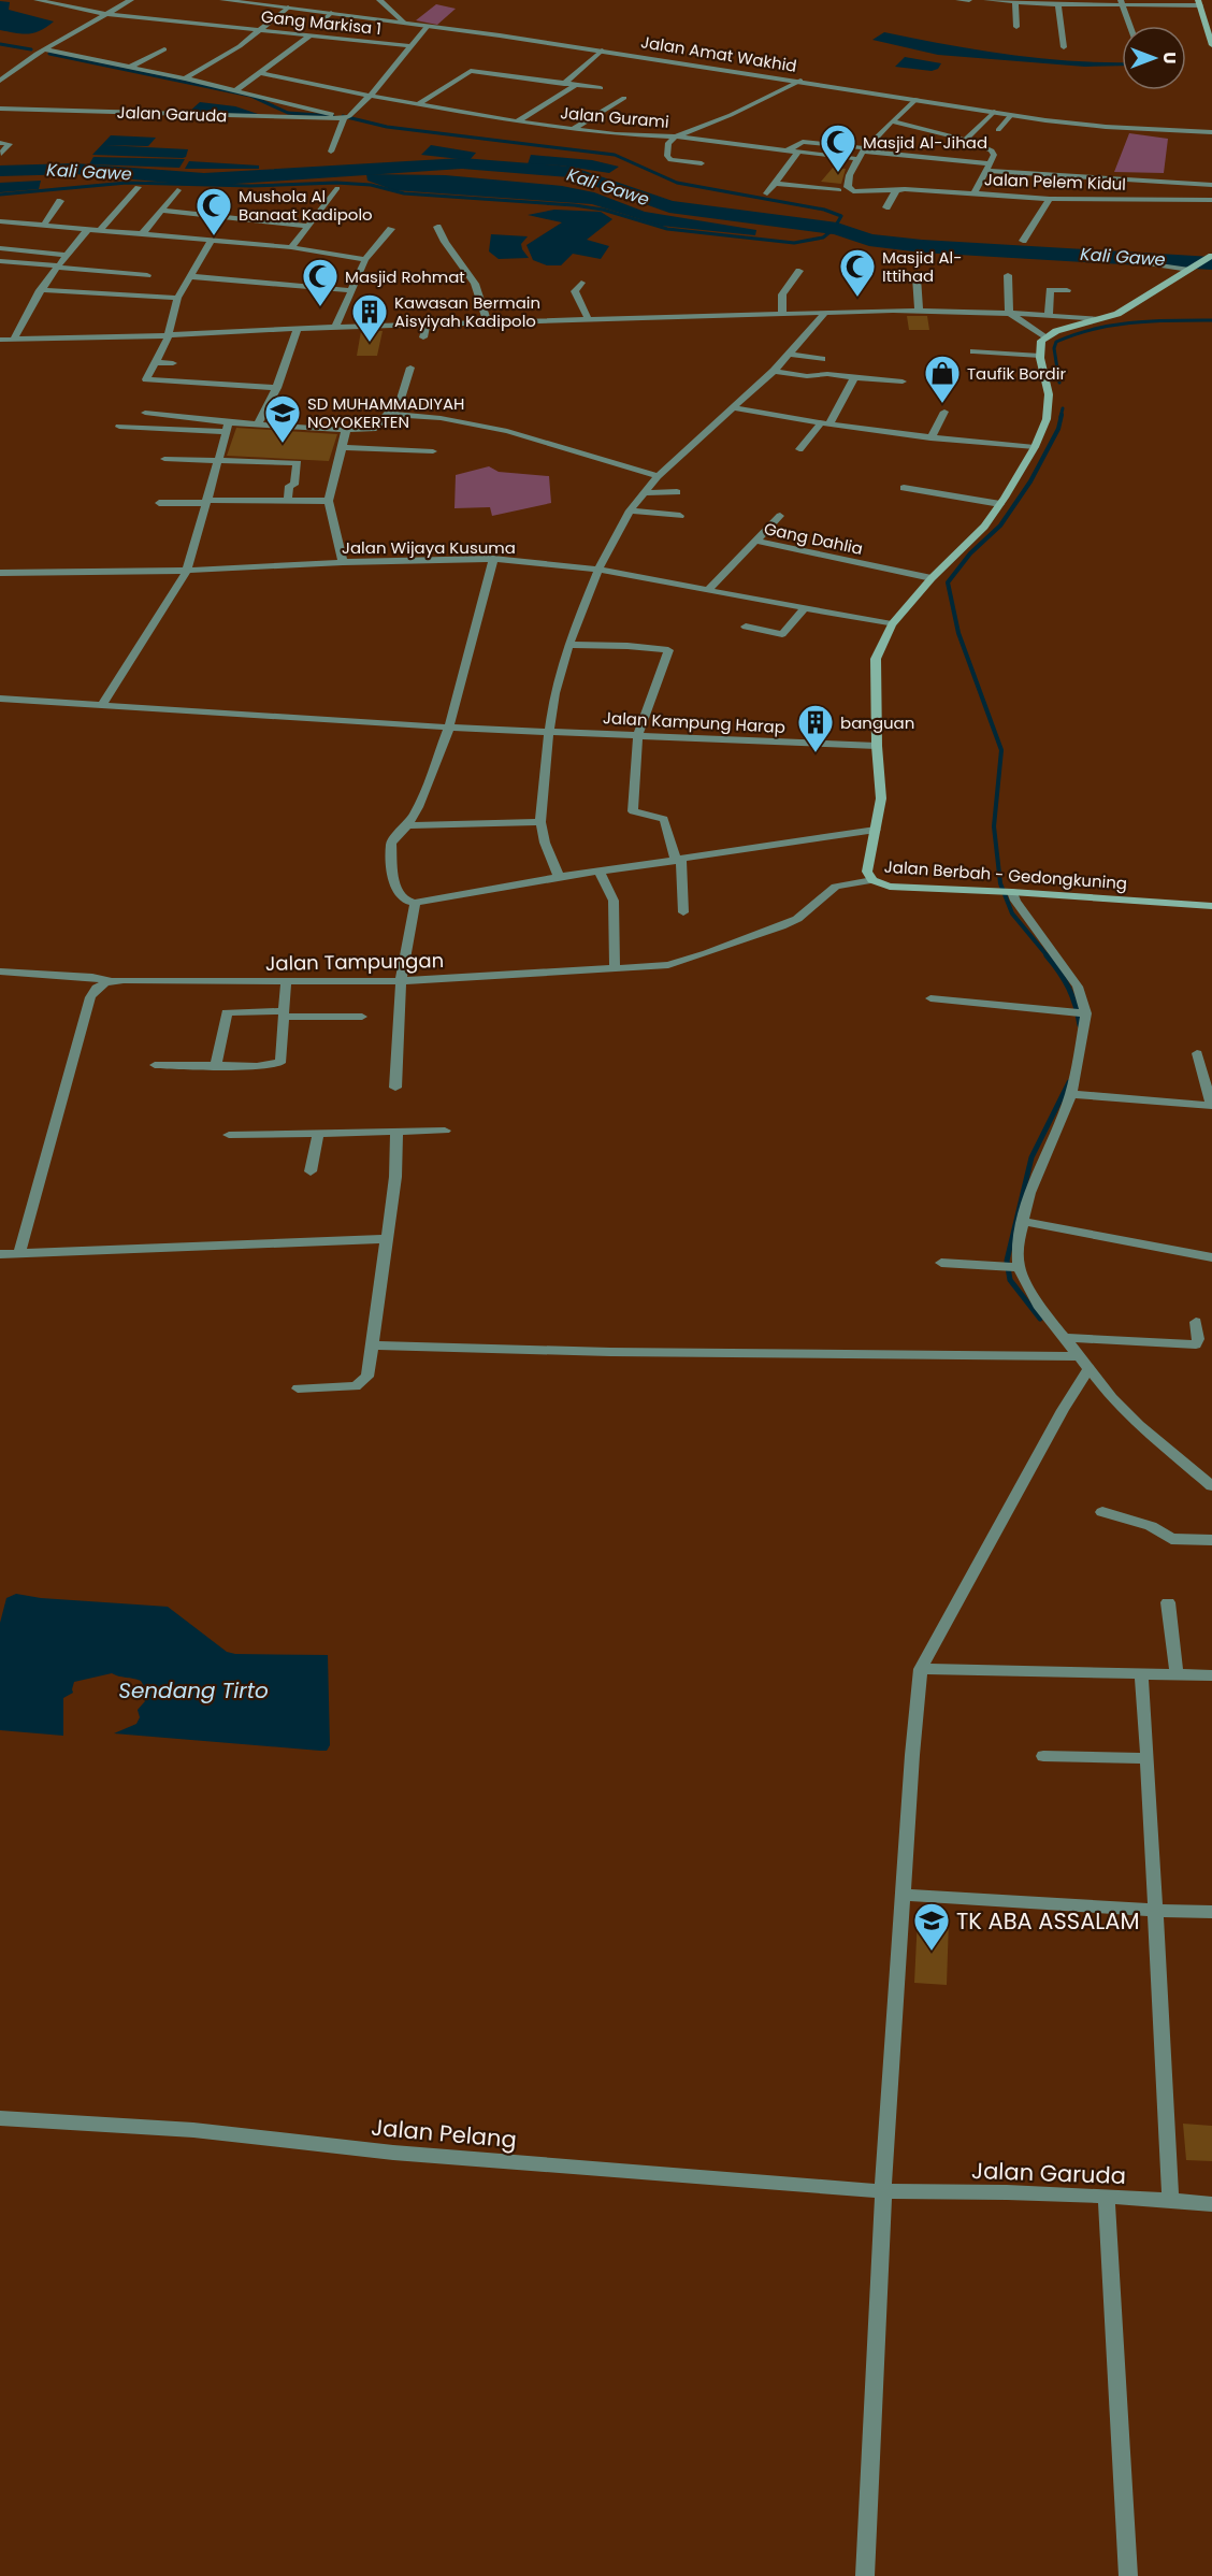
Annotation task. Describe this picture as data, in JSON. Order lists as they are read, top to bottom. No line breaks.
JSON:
{"streets":{"main road":["Jalan Berbah - Gedongkuning"],"street":["Gang Markisa 1","Jalan Amat Wakhid","Jalan Garuda","Jalan Gurami","Jalan Pelem Kidul","Gang Dahlia","Jalan Wijaya Kusuma","Jalan Kampung Harap","Jalan Tampungan","Jalan Pelang"]},"crossings":[["Jalan Garuda","Jalan Pelang"],["Jalan Gurami","Jalan Pelem Kidul"],["Gang Dahlia","Jalan Wijaya Kusuma"],["Gang Dahlia","Jalan Berbah - Gedongkuning"],["Jalan Wijaya Kusuma","Jalan Berbah - Gedongkuning"],["Jalan Kampung Harap","Jalan Berbah - Gedongkuning"],["Jalan Berbah - Gedongkuning","Jalan Tampungan"]],"water":["Kali Gawe","Sendang Tirto"],"places":{"mosque":["Masjid Al-Jihad","Mushola Al Banaat Kadipolo","Masjid Al- Ittihad","Masjid Rohmat"],"building":["Kawasan Bermain Aisyiyah Kadipolo","banguan"],"shop":["Taufik Bordir"],"school or university":["SD MUHAMMADIYAH NOYOKERTEN","TK ABA ASSALAM"]},"north":"right"}
